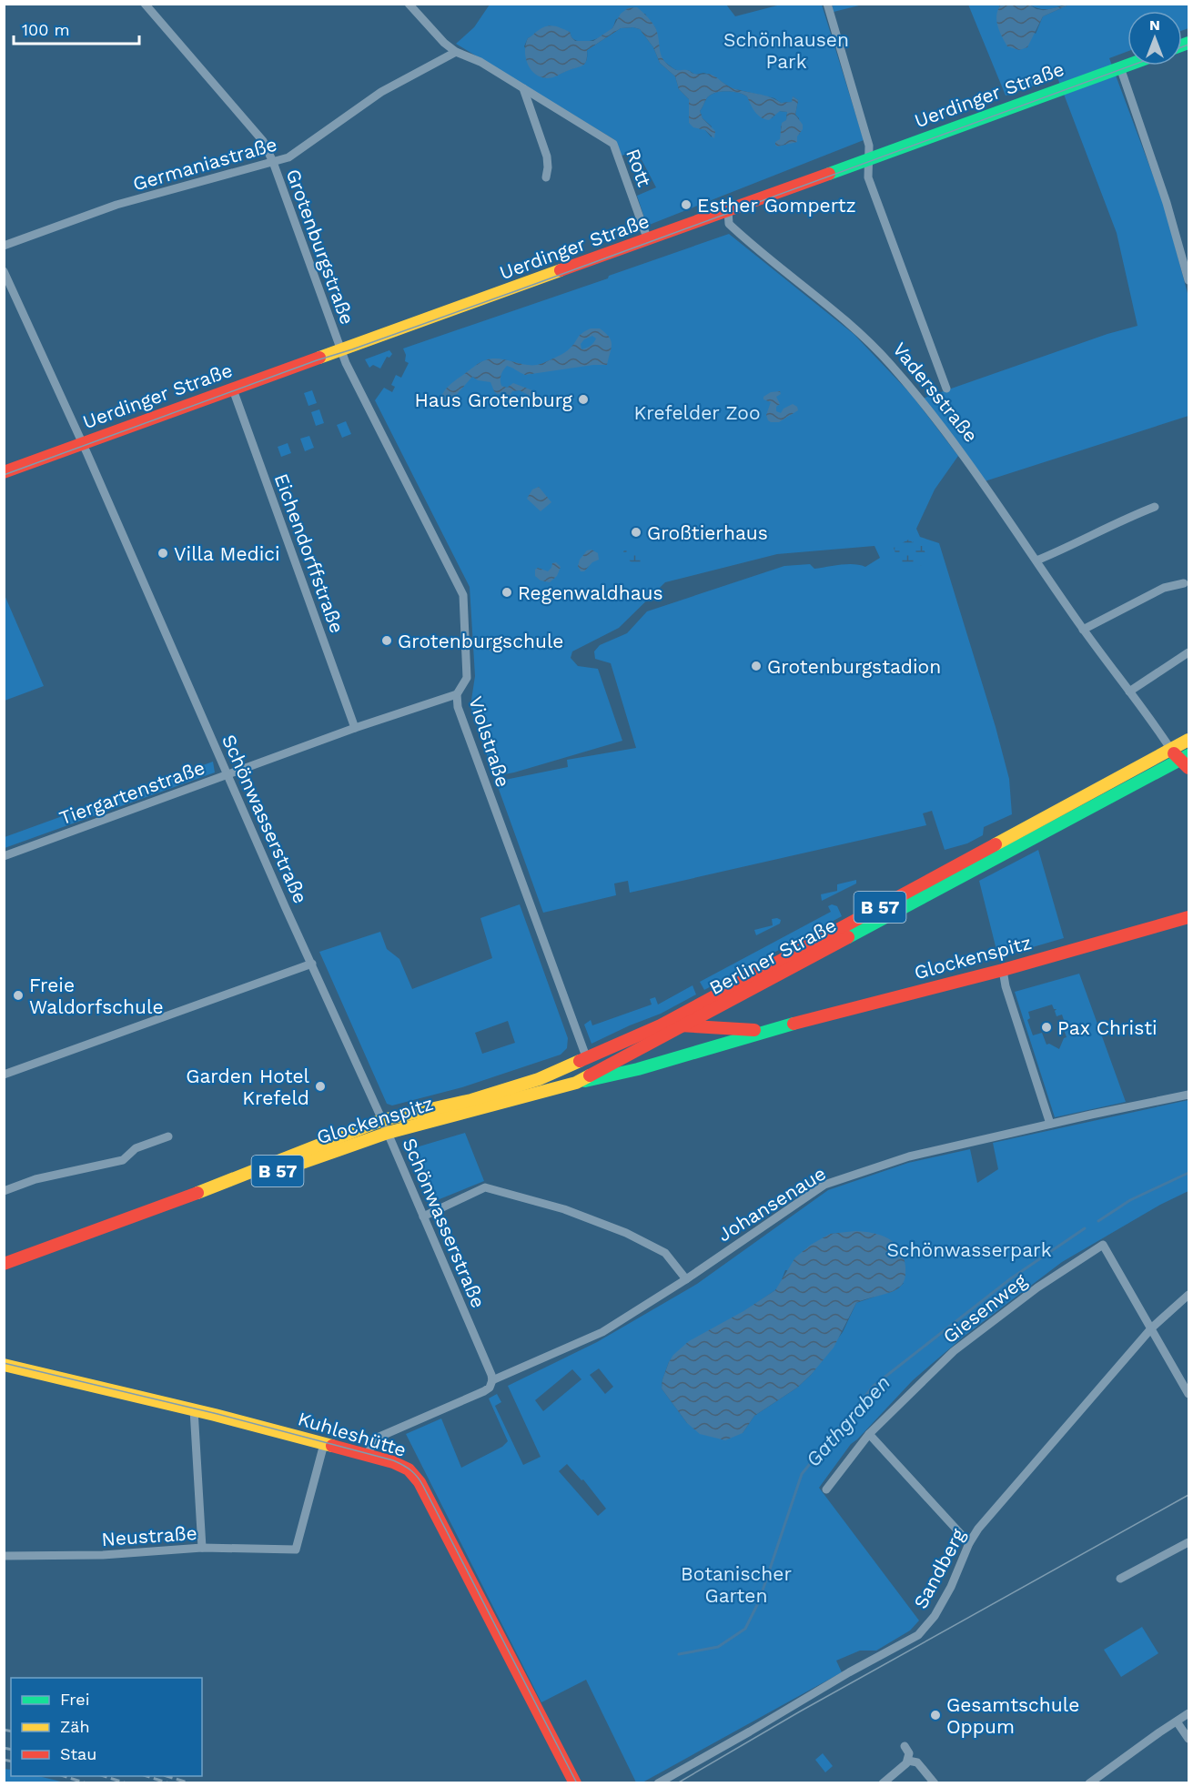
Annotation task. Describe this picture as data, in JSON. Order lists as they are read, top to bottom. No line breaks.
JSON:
{"streets":{"main road":["Uerdinger Straße","Vadersstraße","B 57","Berliner Straße","Glockenspitz","Kuhleshütte"],"street":["Germaniastraße","Rott","Grotenburgstraße","Eichendorffstraße","Violstraße","Tiergartenstraße","Schönwasserstraße","Johansenaue","Giesenweg","Neustraße","Sandberg"]},"crossings":[["Uerdinger Straße","Rott"],["Uerdinger Straße","Grotenburgstraße"],["Uerdinger Straße","Vadersstraße"],["Uerdinger Straße","Eichendorffstraße"],["Uerdinger Straße","Violstraße"],["Uerdinger Straße","Schönwasserstraße"],["Germaniastraße","Rott"],["Germaniastraße","Grotenburgstraße"],["Grotenburgstraße","Violstraße"],["Vadersstraße","Berliner Straße"],["Eichendorffstraße","Tiergartenstraße"],["Violstraße","Tiergartenstraße"],["Violstraße","Berliner Straße"],["Violstraße","Glockenspitz"],["Tiergartenstraße","Schönwasserstraße"],["Schönwasserstraße","Glockenspitz"],["Schönwasserstraße","Johansenaue"],["Berliner Straße","Glockenspitz"],["Johansenaue","Kuhleshütte"],["Giesenweg","Sandberg"],["Kuhleshütte","Neustraße"]],"water":["Gathgraben"],"parks":["Schönhausen Park","Krefelder Zoo","Schönwasserpark","Botanischer Garten"],"places":["Esther Gompertz","Haus Grotenburg","Großtierhaus","Villa Medici","Regenwaldhaus","Grotenburgschule","Grotenburgstadion","Freie Waldorfschule","Pax Christi","Garden Hotel Krefeld","Gesamtschule Oppum"],"legend":["Frei","Zäh","Stau"],"scale_bar":"100 m","north":"top"}
